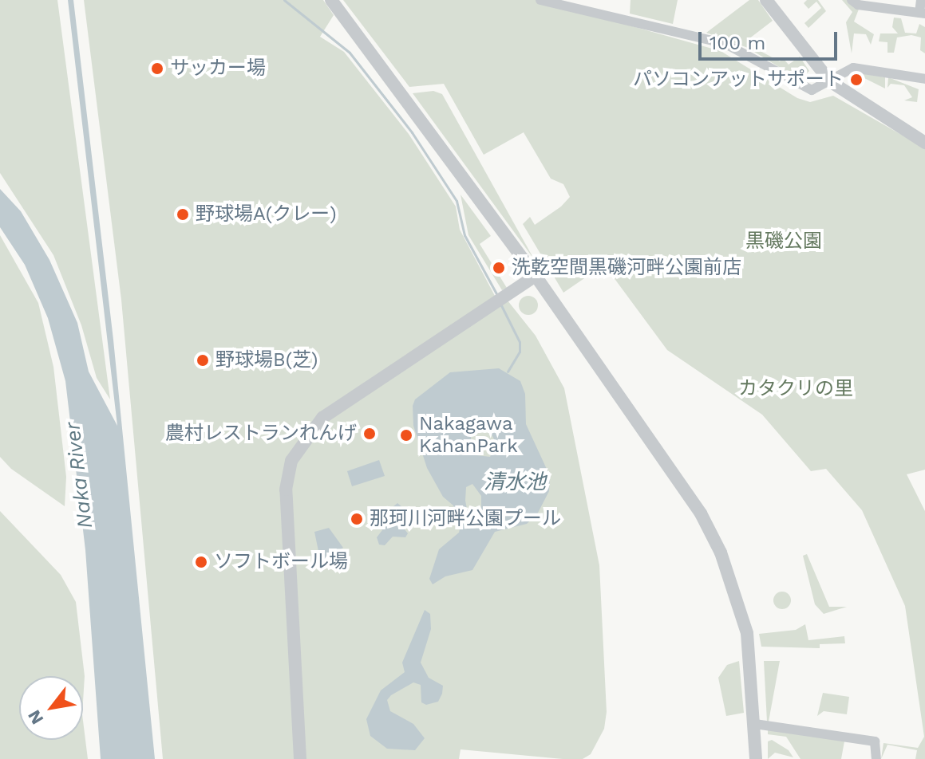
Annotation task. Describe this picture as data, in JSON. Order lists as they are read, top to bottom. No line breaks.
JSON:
{"water":["Naka River","清水池"],"parks":["黒磯公園","カタクリの里"],"places":["サッカー場","パソコンアットサポート","野球場A(クレー)","洗乾空間黒磯河畔公園前店","野球場B(芝)","農村レストランれんげ","Nakagawa KahanPark","那珂川河畔公園プール","ソフトボール場"],"scale_bar":"100 m","north":"bottom left"}
